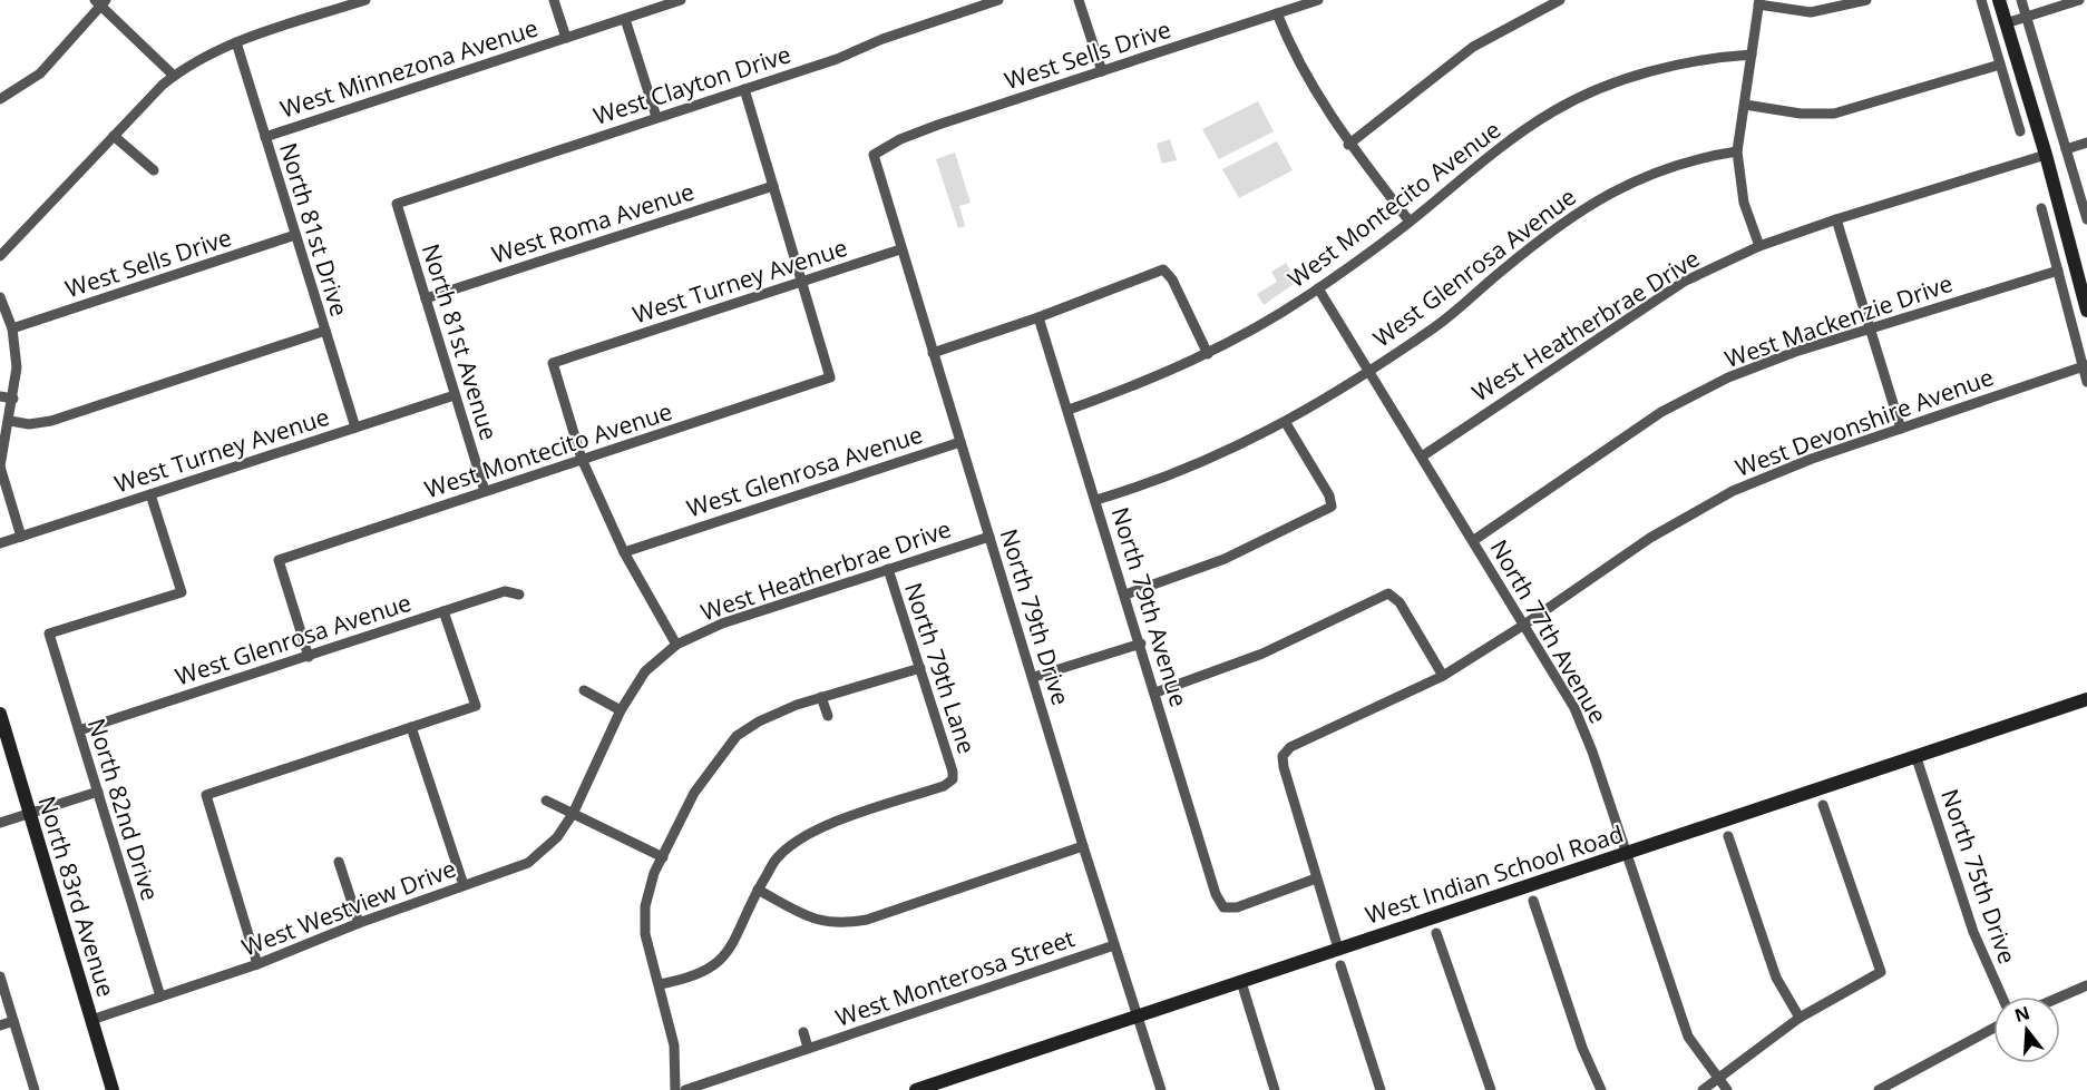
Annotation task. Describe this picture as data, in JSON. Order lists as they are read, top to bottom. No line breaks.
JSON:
{"streets":{"main road":["West Indian School Road","North 83rd Avenue"],"street":["West Sells Drive","West Minnezona Avenue","West Clayton Drive","West Montecito Avenue","West Roma Avenue","North 81st Drive","West Glenrosa Avenue","West Turney Avenue","West Mackenzie Drive","West Heatherbrae Drive","North 81st Avenue","West Devonshire Avenue","North 79th Avenue","North 79th Drive","North 77th Avenue","North 79th Lane","North 82nd Drive","North 75th Drive","West Westview Drive","West Monterosa Street"]},"crossings":[["West Sells Drive","North 81st Drive"],["West Sells Drive","North 79th Drive"],["West Minnezona Avenue","North 81st Drive"],["West Clayton Drive","North 81st Avenue"],["West Montecito Avenue","West Glenrosa Avenue"],["West Montecito Avenue","West Turney Avenue"],["West Montecito Avenue","North 81st Avenue"],["West Montecito Avenue","North 79th Avenue"],["West Montecito Avenue","North 77th Avenue"],["West Roma Avenue","North 81st Avenue"],["North 81st Drive","West Turney Avenue"],["West Glenrosa Avenue","North 79th Avenue"],["West Glenrosa Avenue","North 79th Drive"],["West Glenrosa Avenue","North 77th Avenue"],["West Glenrosa Avenue","North 82nd Drive"],["West Turney Avenue","North 81st Avenue"],["West Turney Avenue","North 79th Drive"],["West Turney Avenue","North 82nd Drive"],["West Mackenzie Drive","North 77th Avenue"],["West Heatherbrae Drive","North 79th Drive"],["West Heatherbrae Drive","North 77th Avenue"],["West Heatherbrae Drive","North 79th Lane"],["West Heatherbrae Drive","West Westview Drive"],["West Devonshire Avenue","North 79th Avenue"],["West Devonshire Avenue","North 77th Avenue"],["North 79th Drive","West Indian School Road"],["North 79th Drive","West Monterosa Street"],["North 77th Avenue","West Indian School Road"],["North 82nd Drive","West Westview Drive"],["West Indian School Road","North 75th Drive"],["North 83rd Avenue","West Westview Drive"]],"north":"top"}
